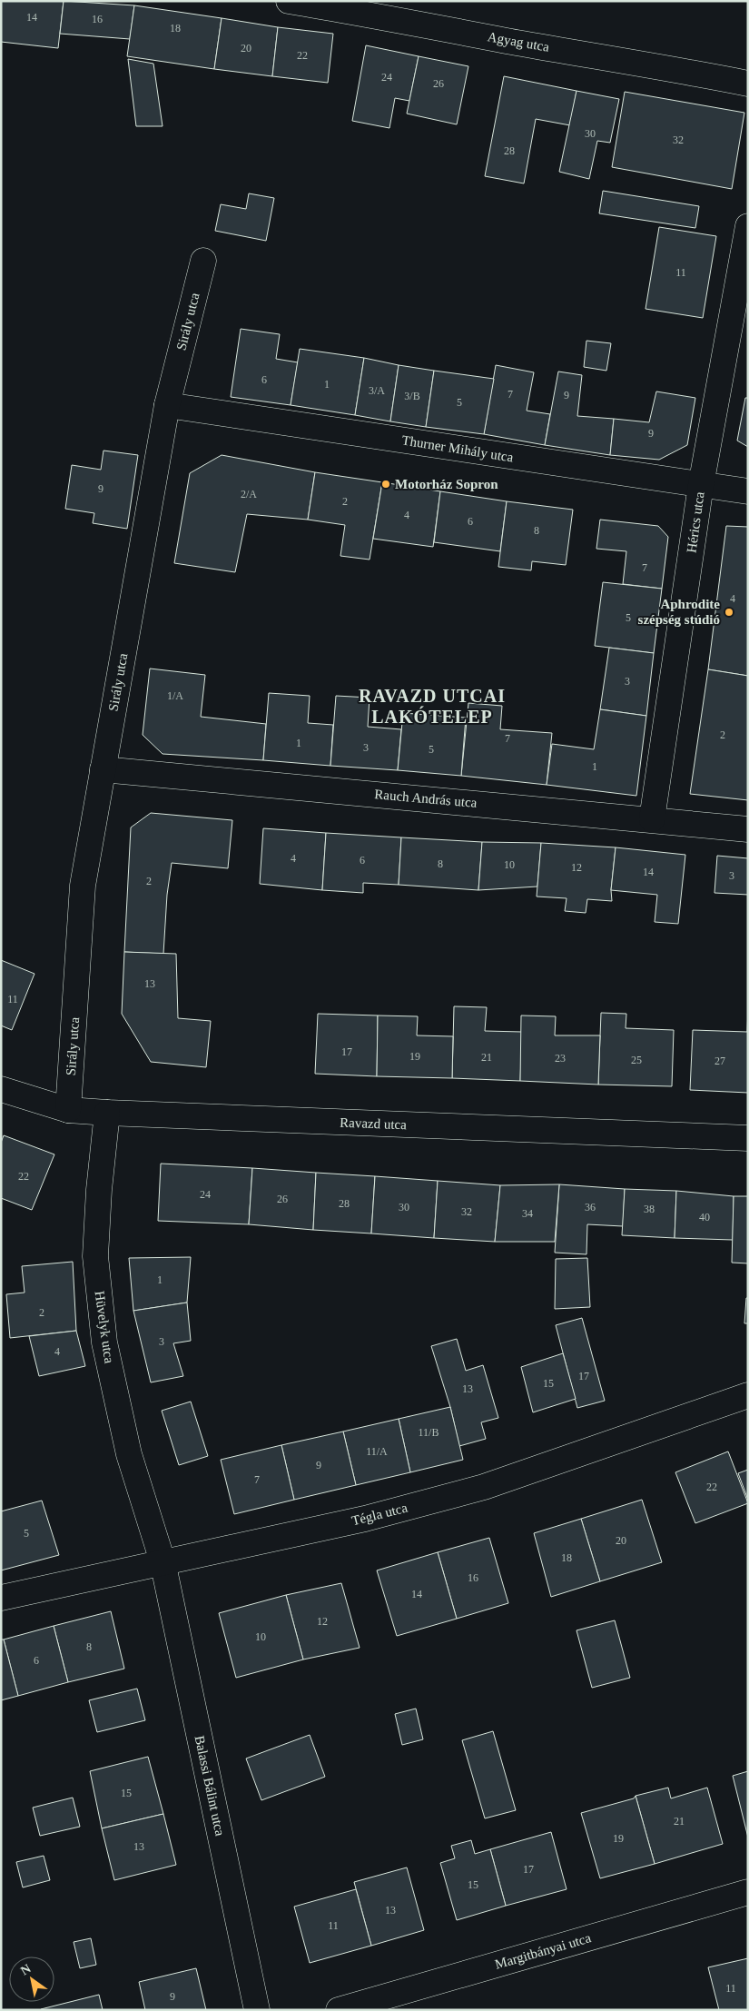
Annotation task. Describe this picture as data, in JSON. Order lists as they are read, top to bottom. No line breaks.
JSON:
{"streets":{"street":["Agyag utca","Sirály utca","Thurner Mihály utca","Hérics utca","Rauch András utca","Ravazd utca","Hüvelyk utca","Tégla utca","Balassi Bálint utca","Margitbányai utca"]},"crossings":[["Sirály utca","Thurner Mihály utca"],["Sirály utca","Rauch András utca"],["Sirály utca","Ravazd utca"],["Thurner Mihály utca","Hérics utca"],["Hérics utca","Rauch András utca"],["Ravazd utca","Hüvelyk utca"],["Hüvelyk utca","Tégla utca"],["Hüvelyk utca","Balassi Bálint utca"],["Tégla utca","Balassi Bálint utca"]],"districts":["RAVAZD UTCAI LAKÓTELEP"],"places":["Motorház Sopron","Aphrodite szépség stúdió"],"house_numbers":["14","16","18","20","22","24","26","30","32","28","11","6","1","3/A","7","9","3/B","5","9","9","2/A","2","4","6","8","7","4","5","3","1/A","2","7","1","3","5","1","4","6","8","10","12","14","3","2","13","11","17","19","21","23","25","27","22","24","26","28","30","36","38","32","34","40","1","2","3","4","17","15","13","11/B","11/A","9","7","22","5","20","18","16","14","12","10","8","6","15","21","19","13","17","15","13","11","11","9"],"north":"top left"}
